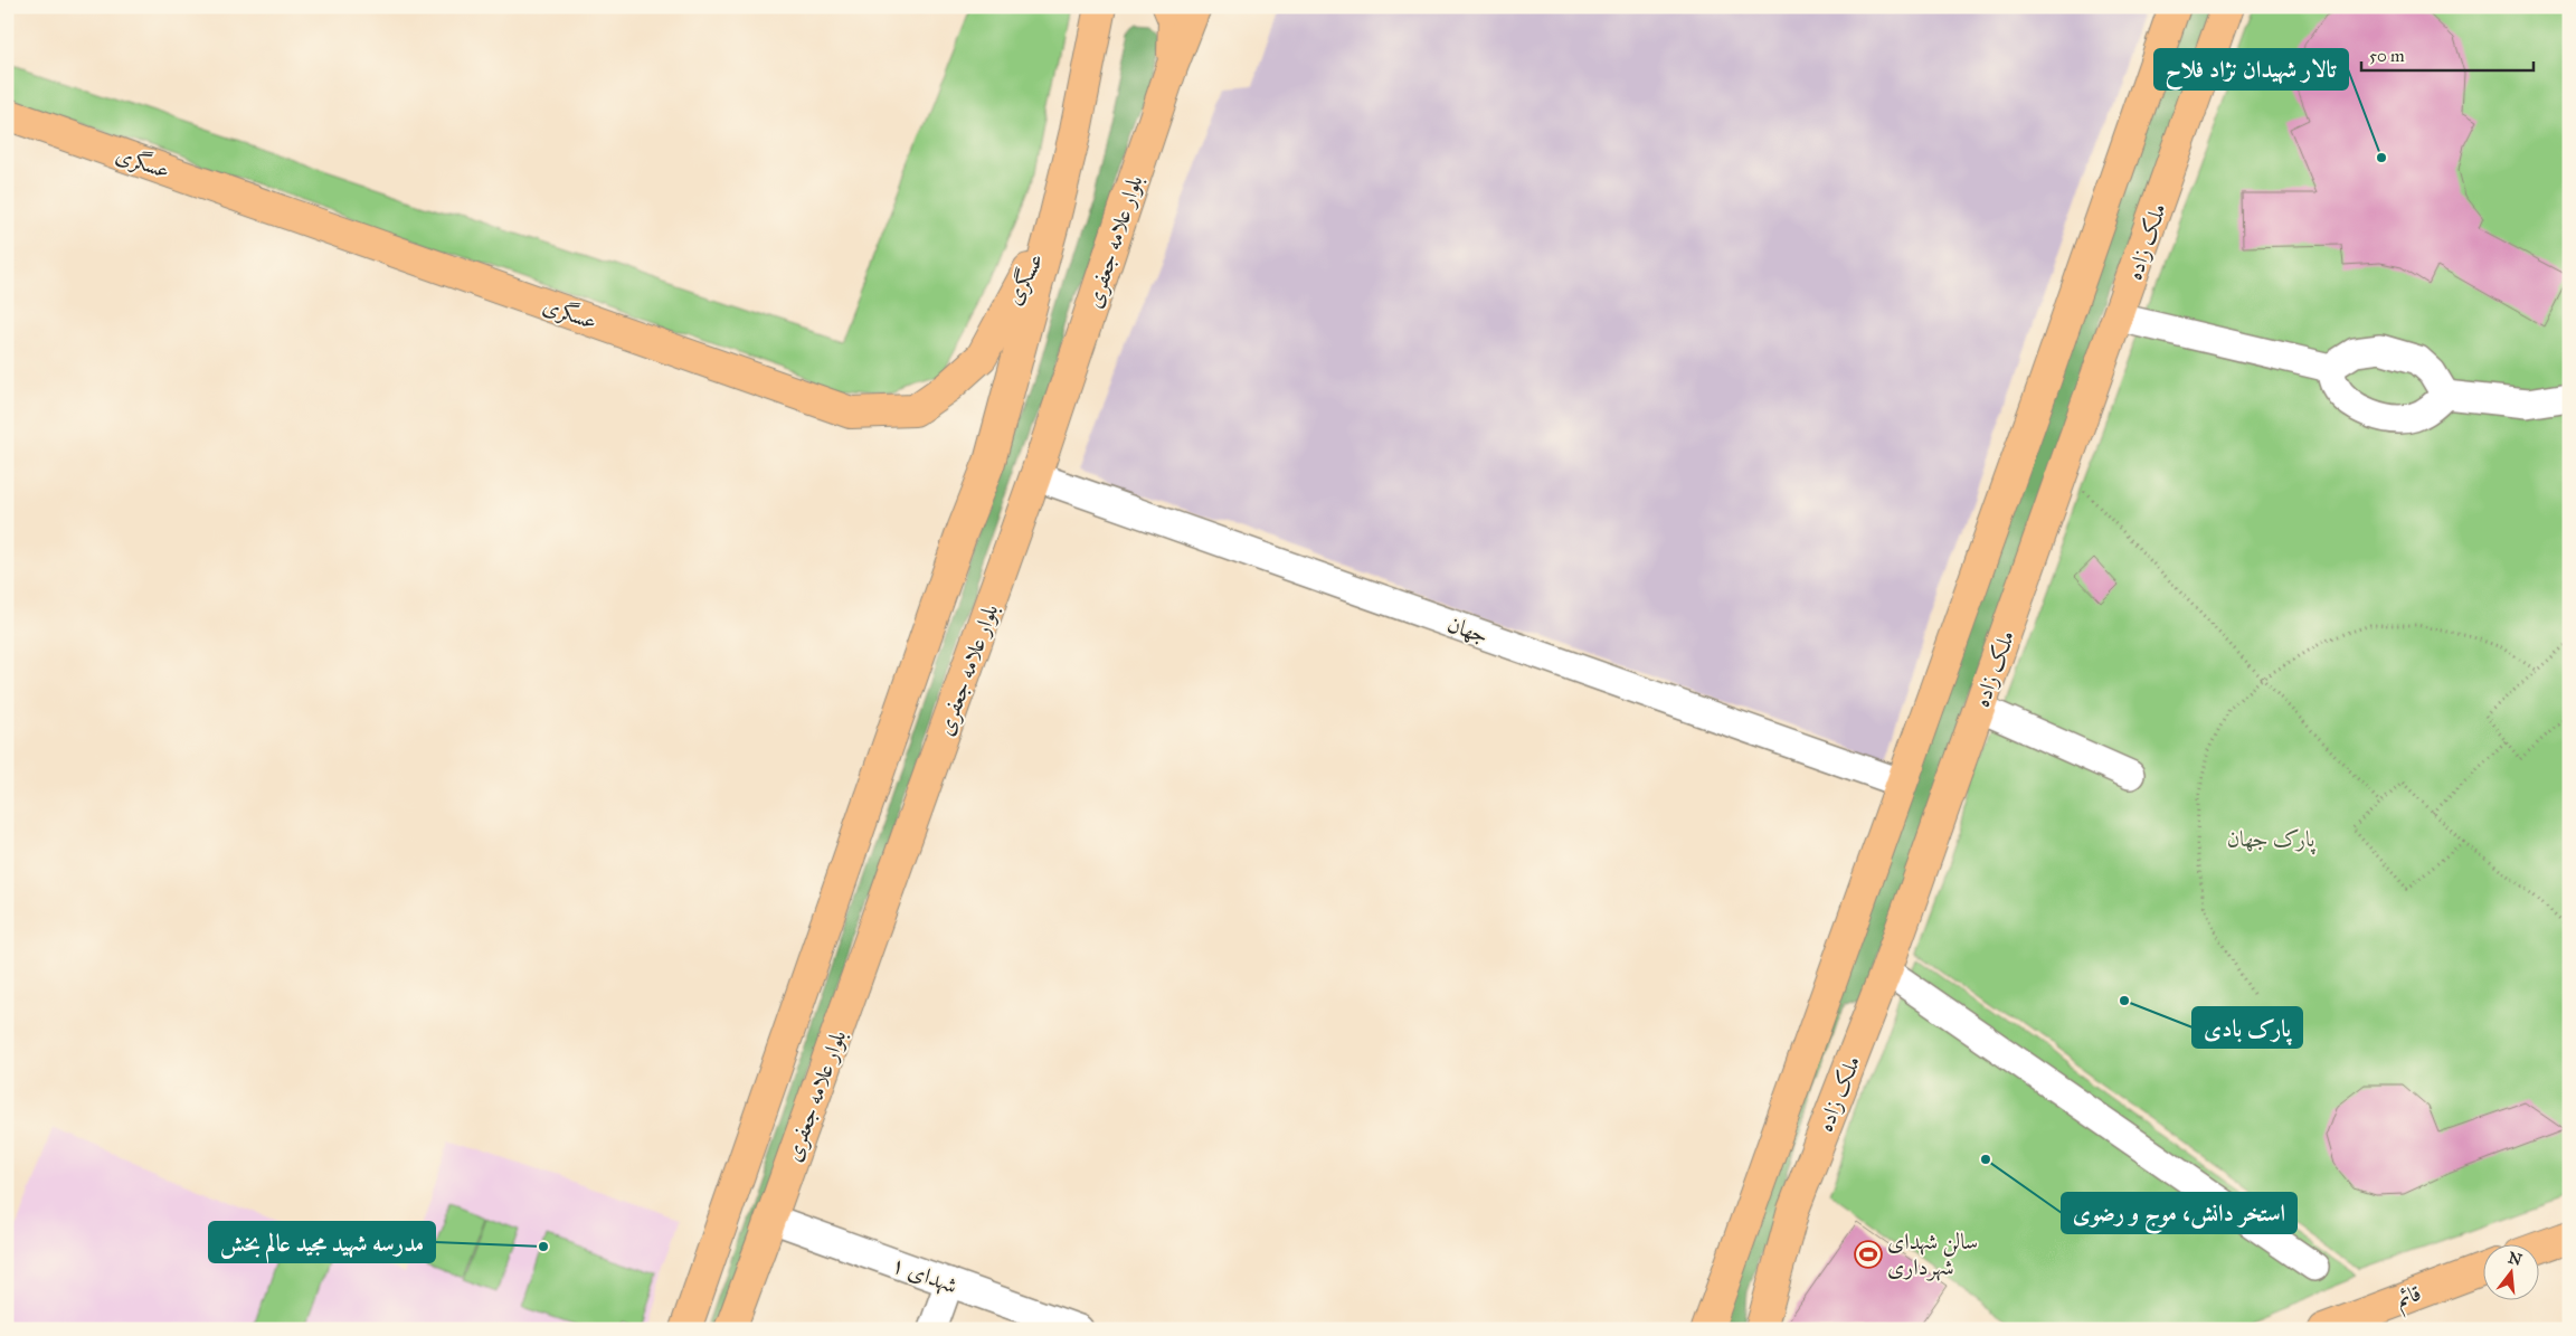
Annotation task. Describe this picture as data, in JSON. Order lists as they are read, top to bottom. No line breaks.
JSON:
{"streets":{"main road":["عسگری","بلوار علامه جعفری","ملک زاده","قائم"],"street":["جهان","شهدای ۱"]},"crossings":[["عسگری","بلوار علامه جعفری"],["بلوار علامه جعفری","جهان"],["بلوار علامه جعفری","شهدای ۱"],["ملک زاده","جهان"]],"parks":["پارک جهان"],"places":{"other":["تالار شهیدان نژاد فلاح","پارک بادی","استخر دانش، موج و رضوی","مدرسه شهید مجید عالم بخش"],"sports":["سالن شهدای شهرداری"]},"scale_bar":"50 m","north":"top"}
